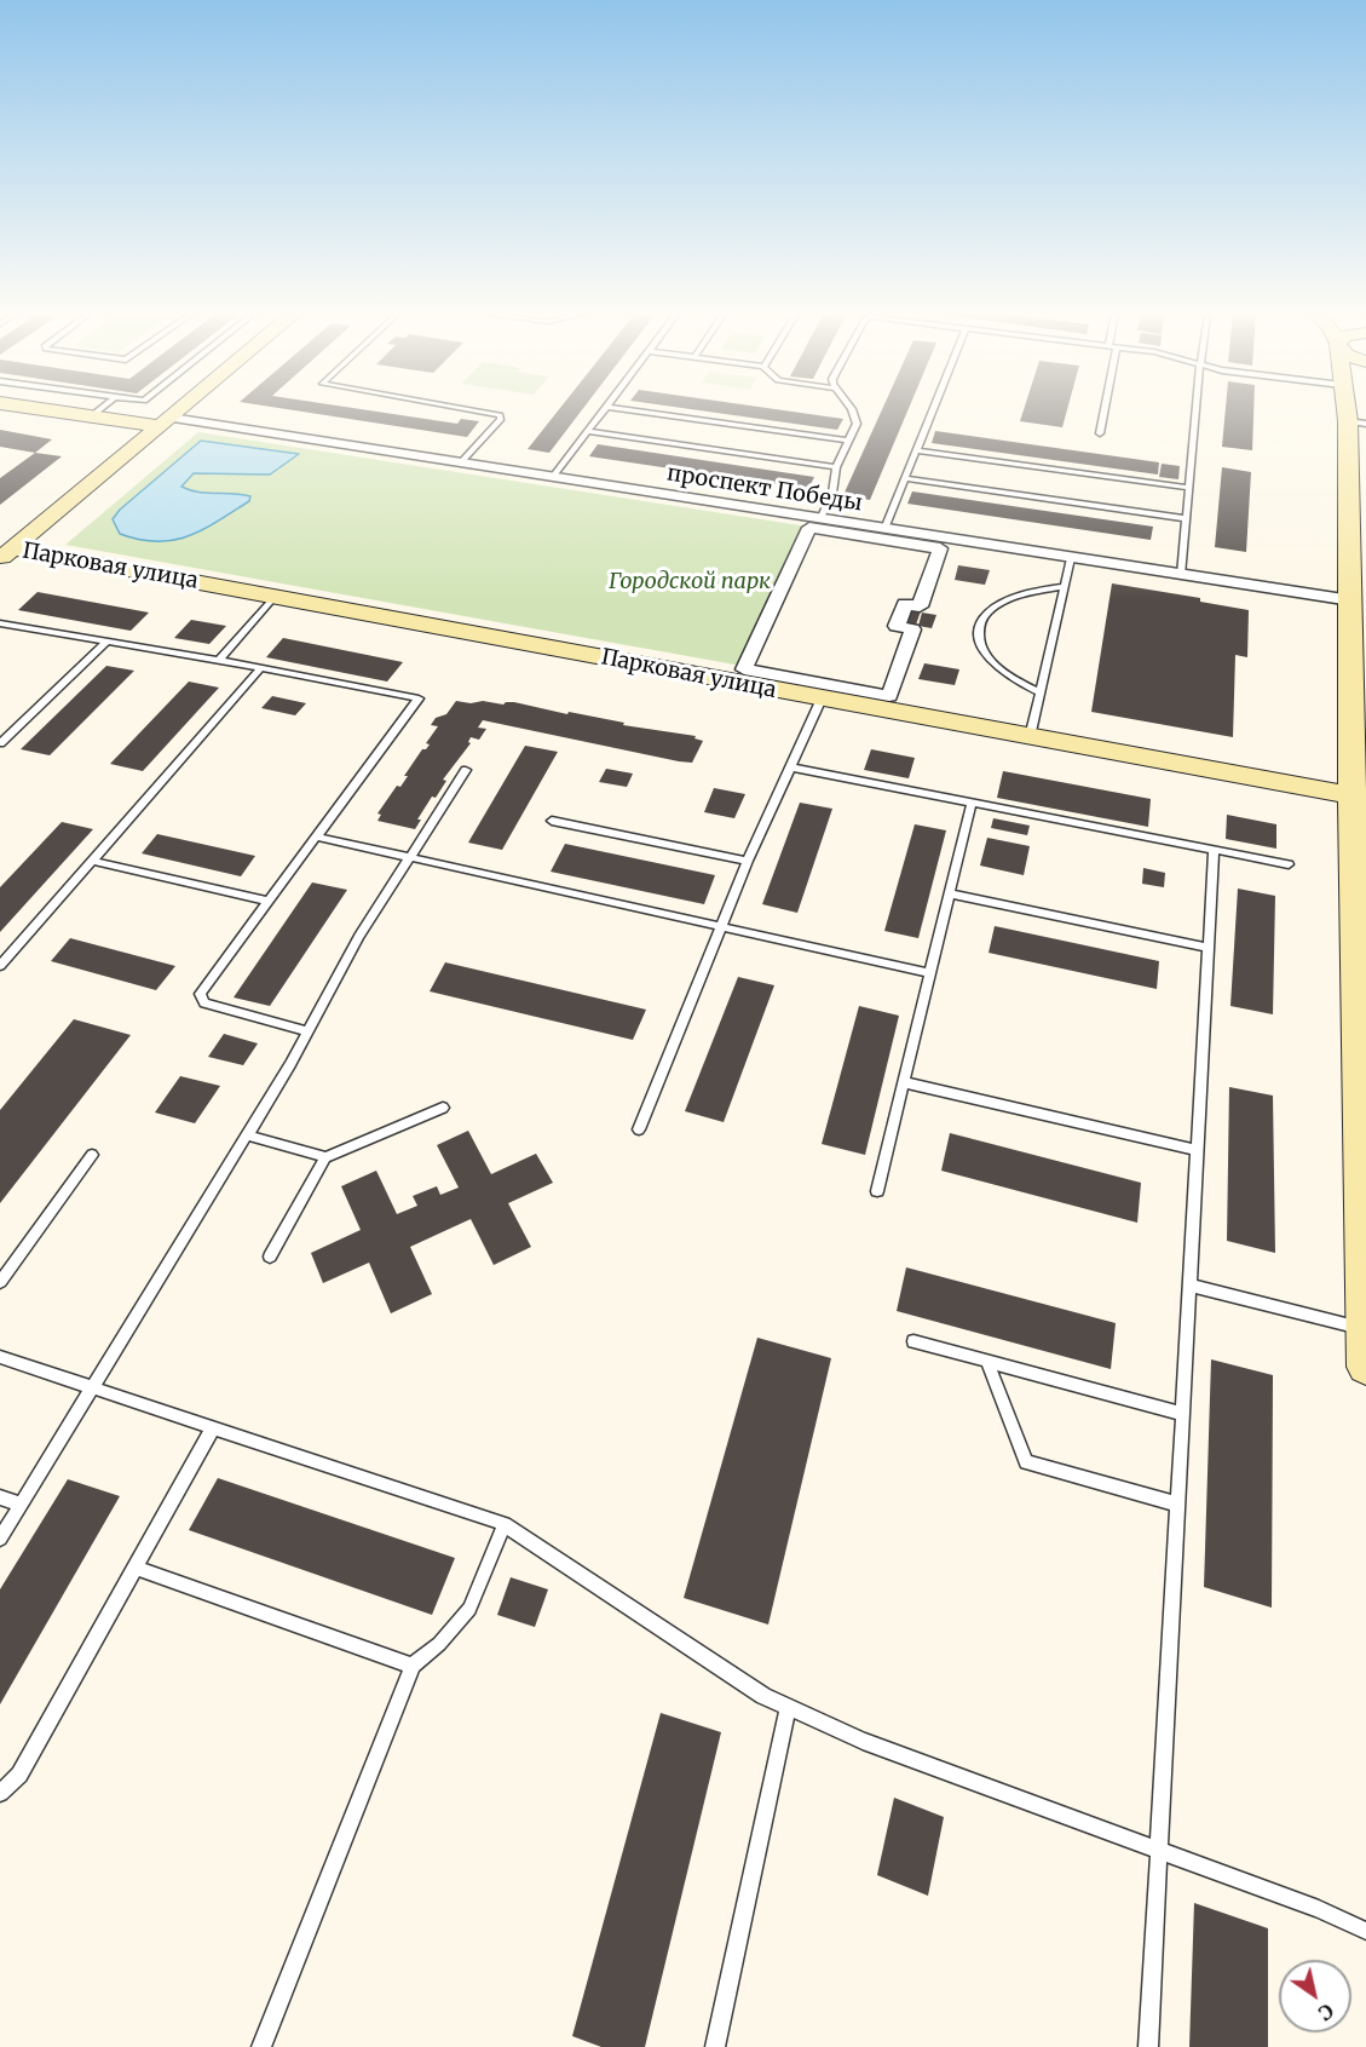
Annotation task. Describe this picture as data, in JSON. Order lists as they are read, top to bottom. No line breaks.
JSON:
{"streets":{"street":["проспект Победы","Парковая улица"]},"parks":["Городской парк"],"north":"bottom right"}
